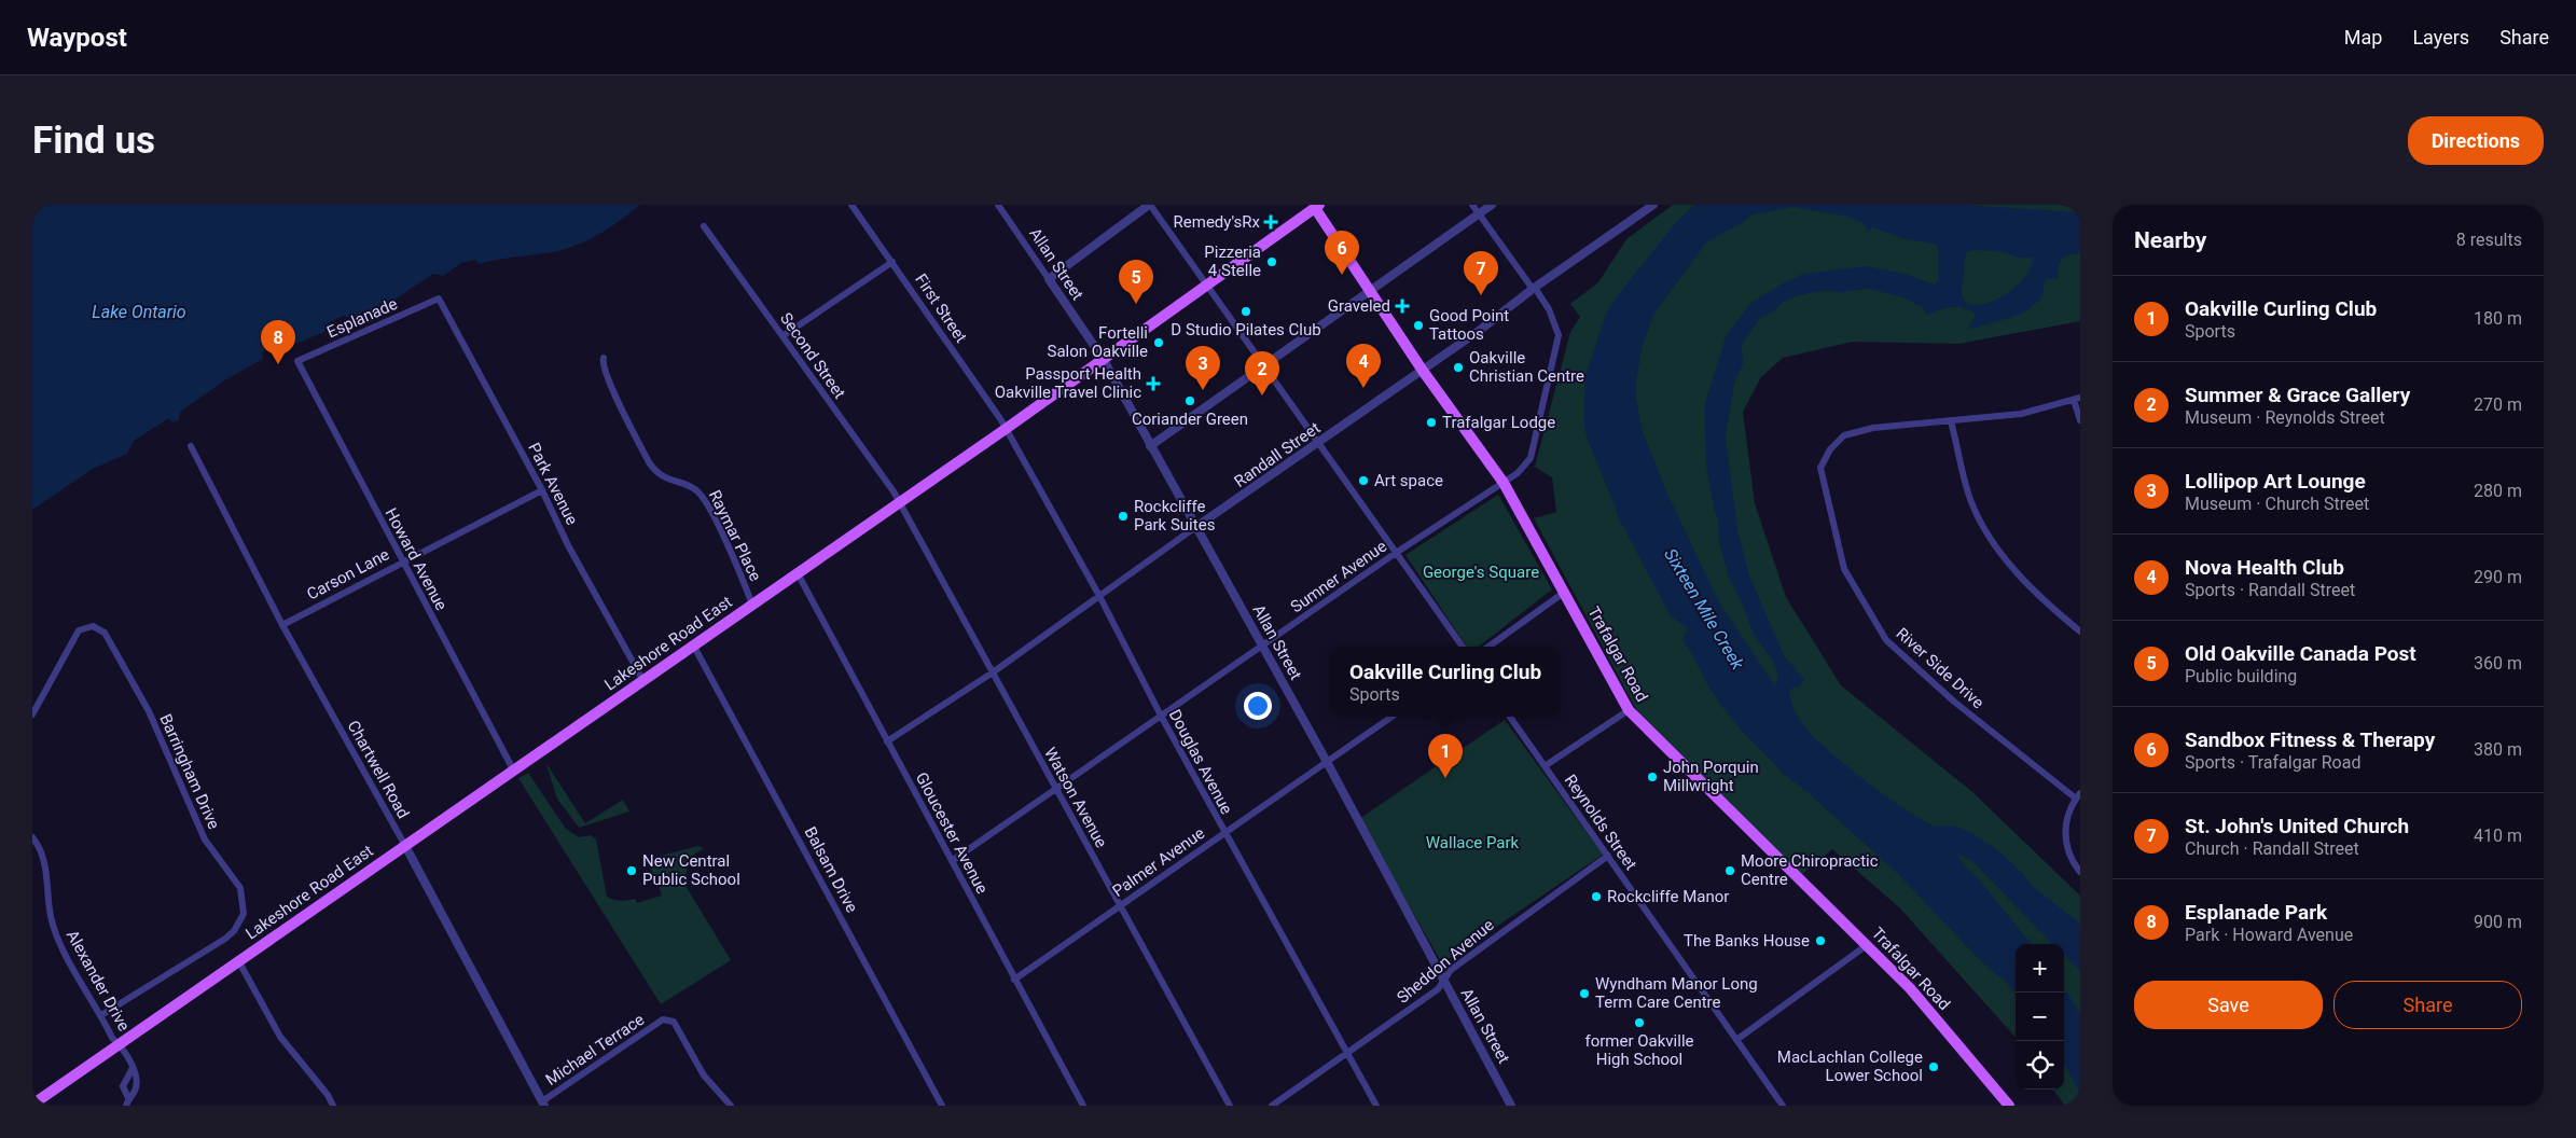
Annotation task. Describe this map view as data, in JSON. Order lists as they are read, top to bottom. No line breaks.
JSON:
{"streets":{"main road":["Lakeshore Road East","Trafalgar Road"],"street":["Allan Street","First Street","Esplanade","Second Street","Randall Street","Park Avenue","Raymar Place","Howard Avenue","Carson Lane","Sumner Avenue","River Side Drive","Douglas Avenue","Chartwell Road","Barringham Drive","Watson Avenue","Reynolds Street","Gloucester Avenue","Palmer Avenue","Balsam Drive","Sheddon Avenue","Alexander Drive","Michael Terrace"]},"crossings":[["Allan Street","Randall Street"],["Allan Street","Sumner Avenue"],["Allan Street","Lakeshore Road East"],["Allan Street","Palmer Avenue"],["Allan Street","Sheddon Avenue"],["First Street","Lakeshore Road East"],["First Street","Douglas Avenue"],["Esplanade","Park Avenue"],["Esplanade","Howard Avenue"],["Second Street","Lakeshore Road East"],["Second Street","Watson Avenue"],["Randall Street","Sumner Avenue"],["Randall Street","Trafalgar Road"],["Randall Street","Douglas Avenue"],["Randall Street","Watson Avenue"],["Randall Street","Gloucester Avenue"],["Park Avenue","Carson Lane"],["Park Avenue","Lakeshore Road East"],["Raymar Place","Lakeshore Road East"],["Howard Avenue","Carson Lane"],["Howard Avenue","Lakeshore Road East"],["Carson Lane","Chartwell Road"],["Sumner Avenue","Trafalgar Road"],["Sumner Avenue","Douglas Avenue"],["Sumner Avenue","Watson Avenue"],["Sumner Avenue","Gloucester Avenue"],["Lakeshore Road East","Trafalgar Road"],["Lakeshore Road East","Douglas Avenue"],["Lakeshore Road East","Chartwell Road"],["Lakeshore Road East","Watson Avenue"],["Lakeshore Road East","Gloucester Avenue"],["Lakeshore Road East","Balsam Drive"],["Lakeshore Road East","Alexander Drive"],["Douglas Avenue","Palmer Avenue"],["Douglas Avenue","Sheddon Avenue"],["Chartwell Road","Michael Terrace"],["Barringham Drive","Alexander Drive"],["Watson Avenue","Palmer Avenue"],["Reynolds Street","Sheddon Avenue"],["Gloucester Avenue","Palmer Avenue"]],"water":["Lake Ontario","Sixteen Mile Creek"],"parks":["George's Square","Wallace Park"],"places":{"health":["Remedy'sRx","Graveled","Passport Health Oakville Travel Clinic"],"other":["Pizzeria 4 Stelle","D Studio Pilates Club","Good Point Tattoos","Fortelli Salon Oakville","Oakville Christian Centre","Coriander Green","Trafalgar Lodge","Art space","Rockcliffe Park Suites","John Porquin Millwright","New Central Public School","Moore Chiropractic Centre","Rockcliffe Manor","The Banks House","Wyndham Manor Long Term Care Centre","former Oakville High School","MacLachlan College Lower School"]},"page":{"header":"Waypost","nav":["Map","Layers","Share"],"buttons":["Directions",["Save","Share"]],"title":"Find us","heading":["Nearby","8 results"],"pins":["6","7","5","8","4","3","2","1"],"list":[{"mark":"1","name":"Oakville Curling Club","note":"Sports","value":"180 m"},{"mark":"2","name":"Summer & Grace Gallery","note":"Museum · Reynolds Street","value":"270 m"},{"mark":"3","name":"Lollipop Art Lounge","note":"Museum · Church Street","value":"280 m"},{"mark":"4","name":"Nova Health Club","note":"Sports · Randall Street","value":"290 m"},{"mark":"5","name":"Old Oakville Canada Post","note":"Public building","value":"360 m"},{"mark":"6","name":"Sandbox Fitness & Therapy","note":"Sports · Trafalgar Road","value":"380 m"},{"mark":"7","name":"St. John's United Church","note":"Church · Randall Street","value":"410 m"},{"mark":"8","name":"Esplanade Park","note":"Park · Howard Avenue","value":"900 m"}],"popup":["Oakville Curling Club","Sports"],"map_buttons":["+","−"]}}
